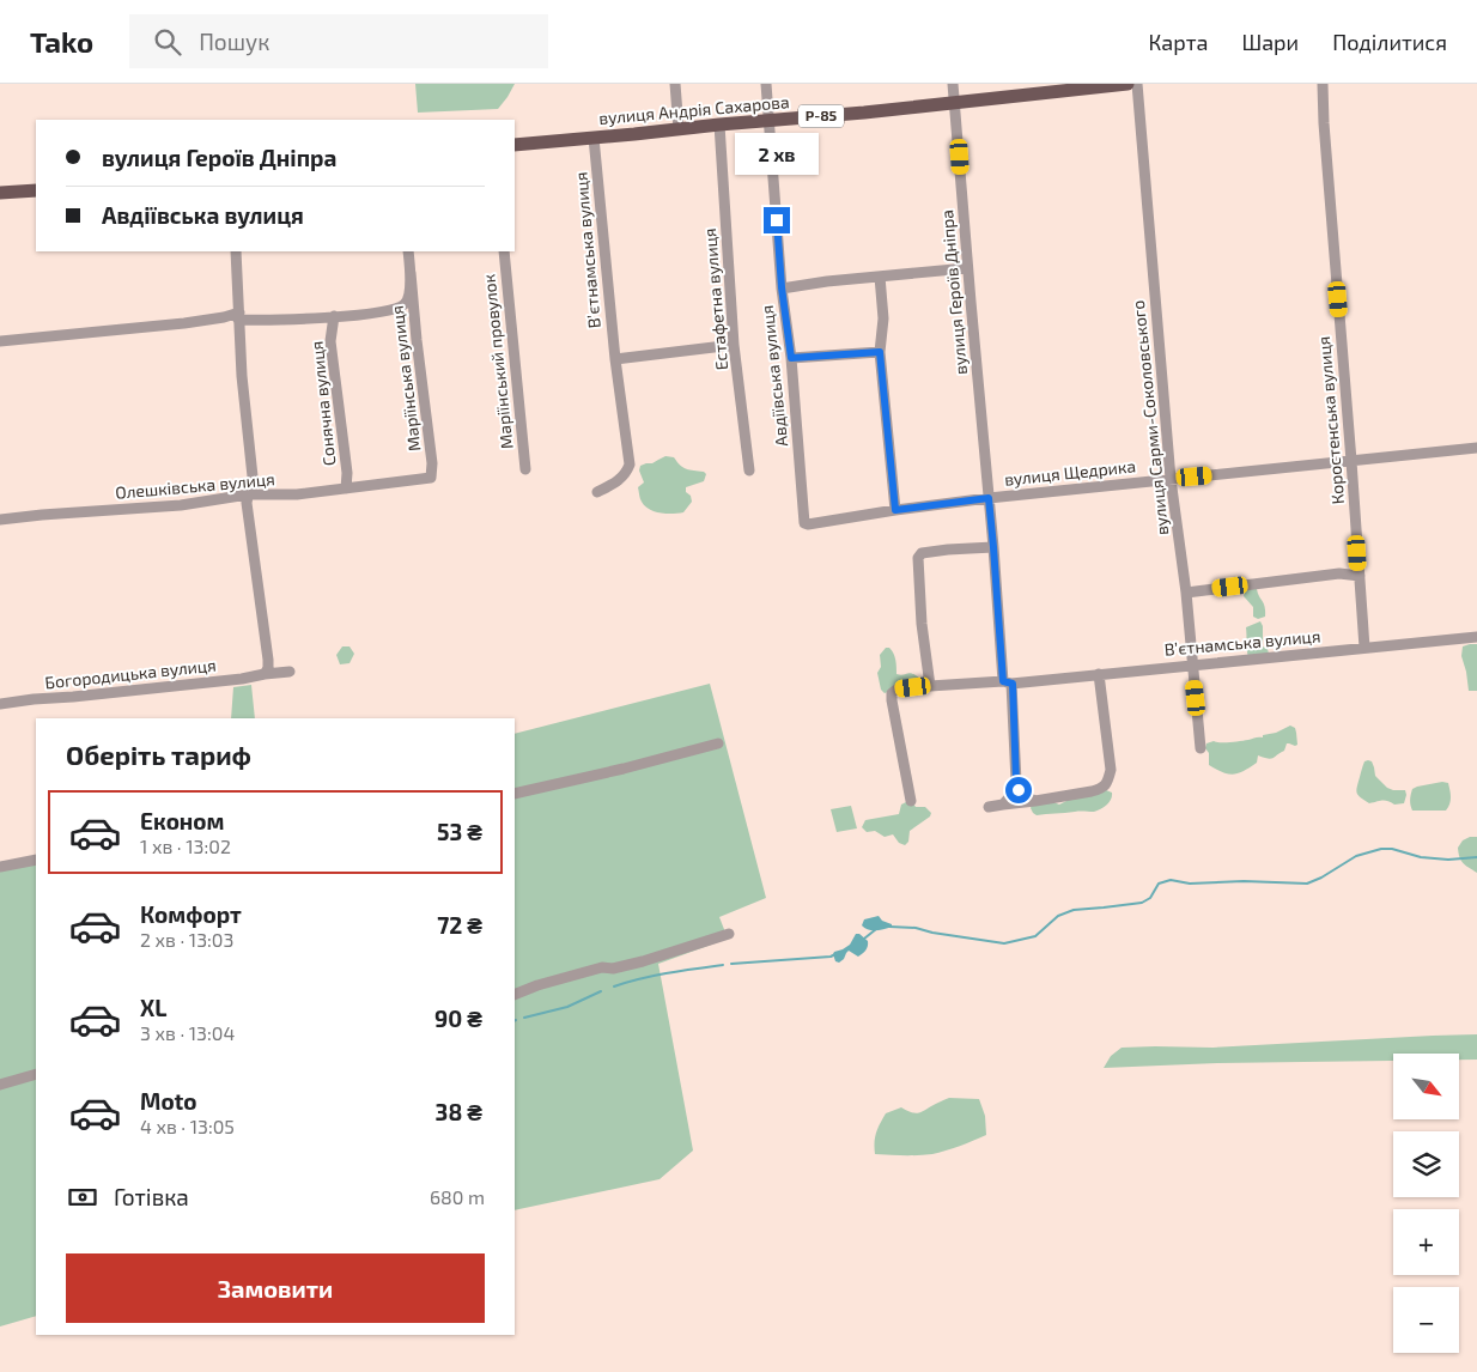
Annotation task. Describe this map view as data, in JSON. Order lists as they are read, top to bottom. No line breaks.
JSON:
{"streets":{"main road":["вулиця Андрія Сахарова","Р-85"],"street":["Вʼєтнамська вулиця","вулиця Героїв Дніпра","Естафетна вулиця","Маріїнський провулок","Авдіївська вулиця","Маріїнська вулиця","Сонячна вулиця","вулиця Сарми-Соколовського","Коростенська вулиця","вулиця Щедрика","Олешківська вулиця","Богородицька вулиця"]},"crossings":[["вулиця Андрія Сахарова","Вʼєтнамська вулиця"],["вулиця Андрія Сахарова","вулиця Героїв Дніпра"],["вулиця Андрія Сахарова","Естафетна вулиця"],["вулиця Андрія Сахарова","Авдіївська вулиця"],["Вʼєтнамська вулиця","вулиця Героїв Дніпра"],["Вʼєтнамська вулиця","вулиця Сарми-Соколовського"],["Вʼєтнамська вулиця","Коростенська вулиця"],["вулиця Героїв Дніпра","вулиця Щедрика"],["Маріїнська вулиця","Олешківська вулиця"],["Сонячна вулиця","Олешківська вулиця"],["вулиця Сарми-Соколовського","вулиця Щедрика"],["Коростенська вулиця","вулиця Щедрика"]],"north":"bottom right","page":{"header":"Tako","search":"Пошук","nav":["Карта","Шари","Поділитися"],"banner":["вулиця Героїв Дніпра","Авдіївська вулиця"],"bubble":"2 хв","heading":"Оберіть тариф","list":[{"name":"Економ","note":"1 хв · 13:02","value":"53 ₴"},{"name":"Комфорт","note":"2 хв · 13:03","value":"72 ₴"},{"name":"XL","note":"3 хв · 13:04","value":"90 ₴"},{"name":"Moto","note":"4 хв · 13:05","value":"38 ₴"}],"map_buttons":["+","−"],"pay":["Готівка","680 m"],"buttons":"Замовити"}}
